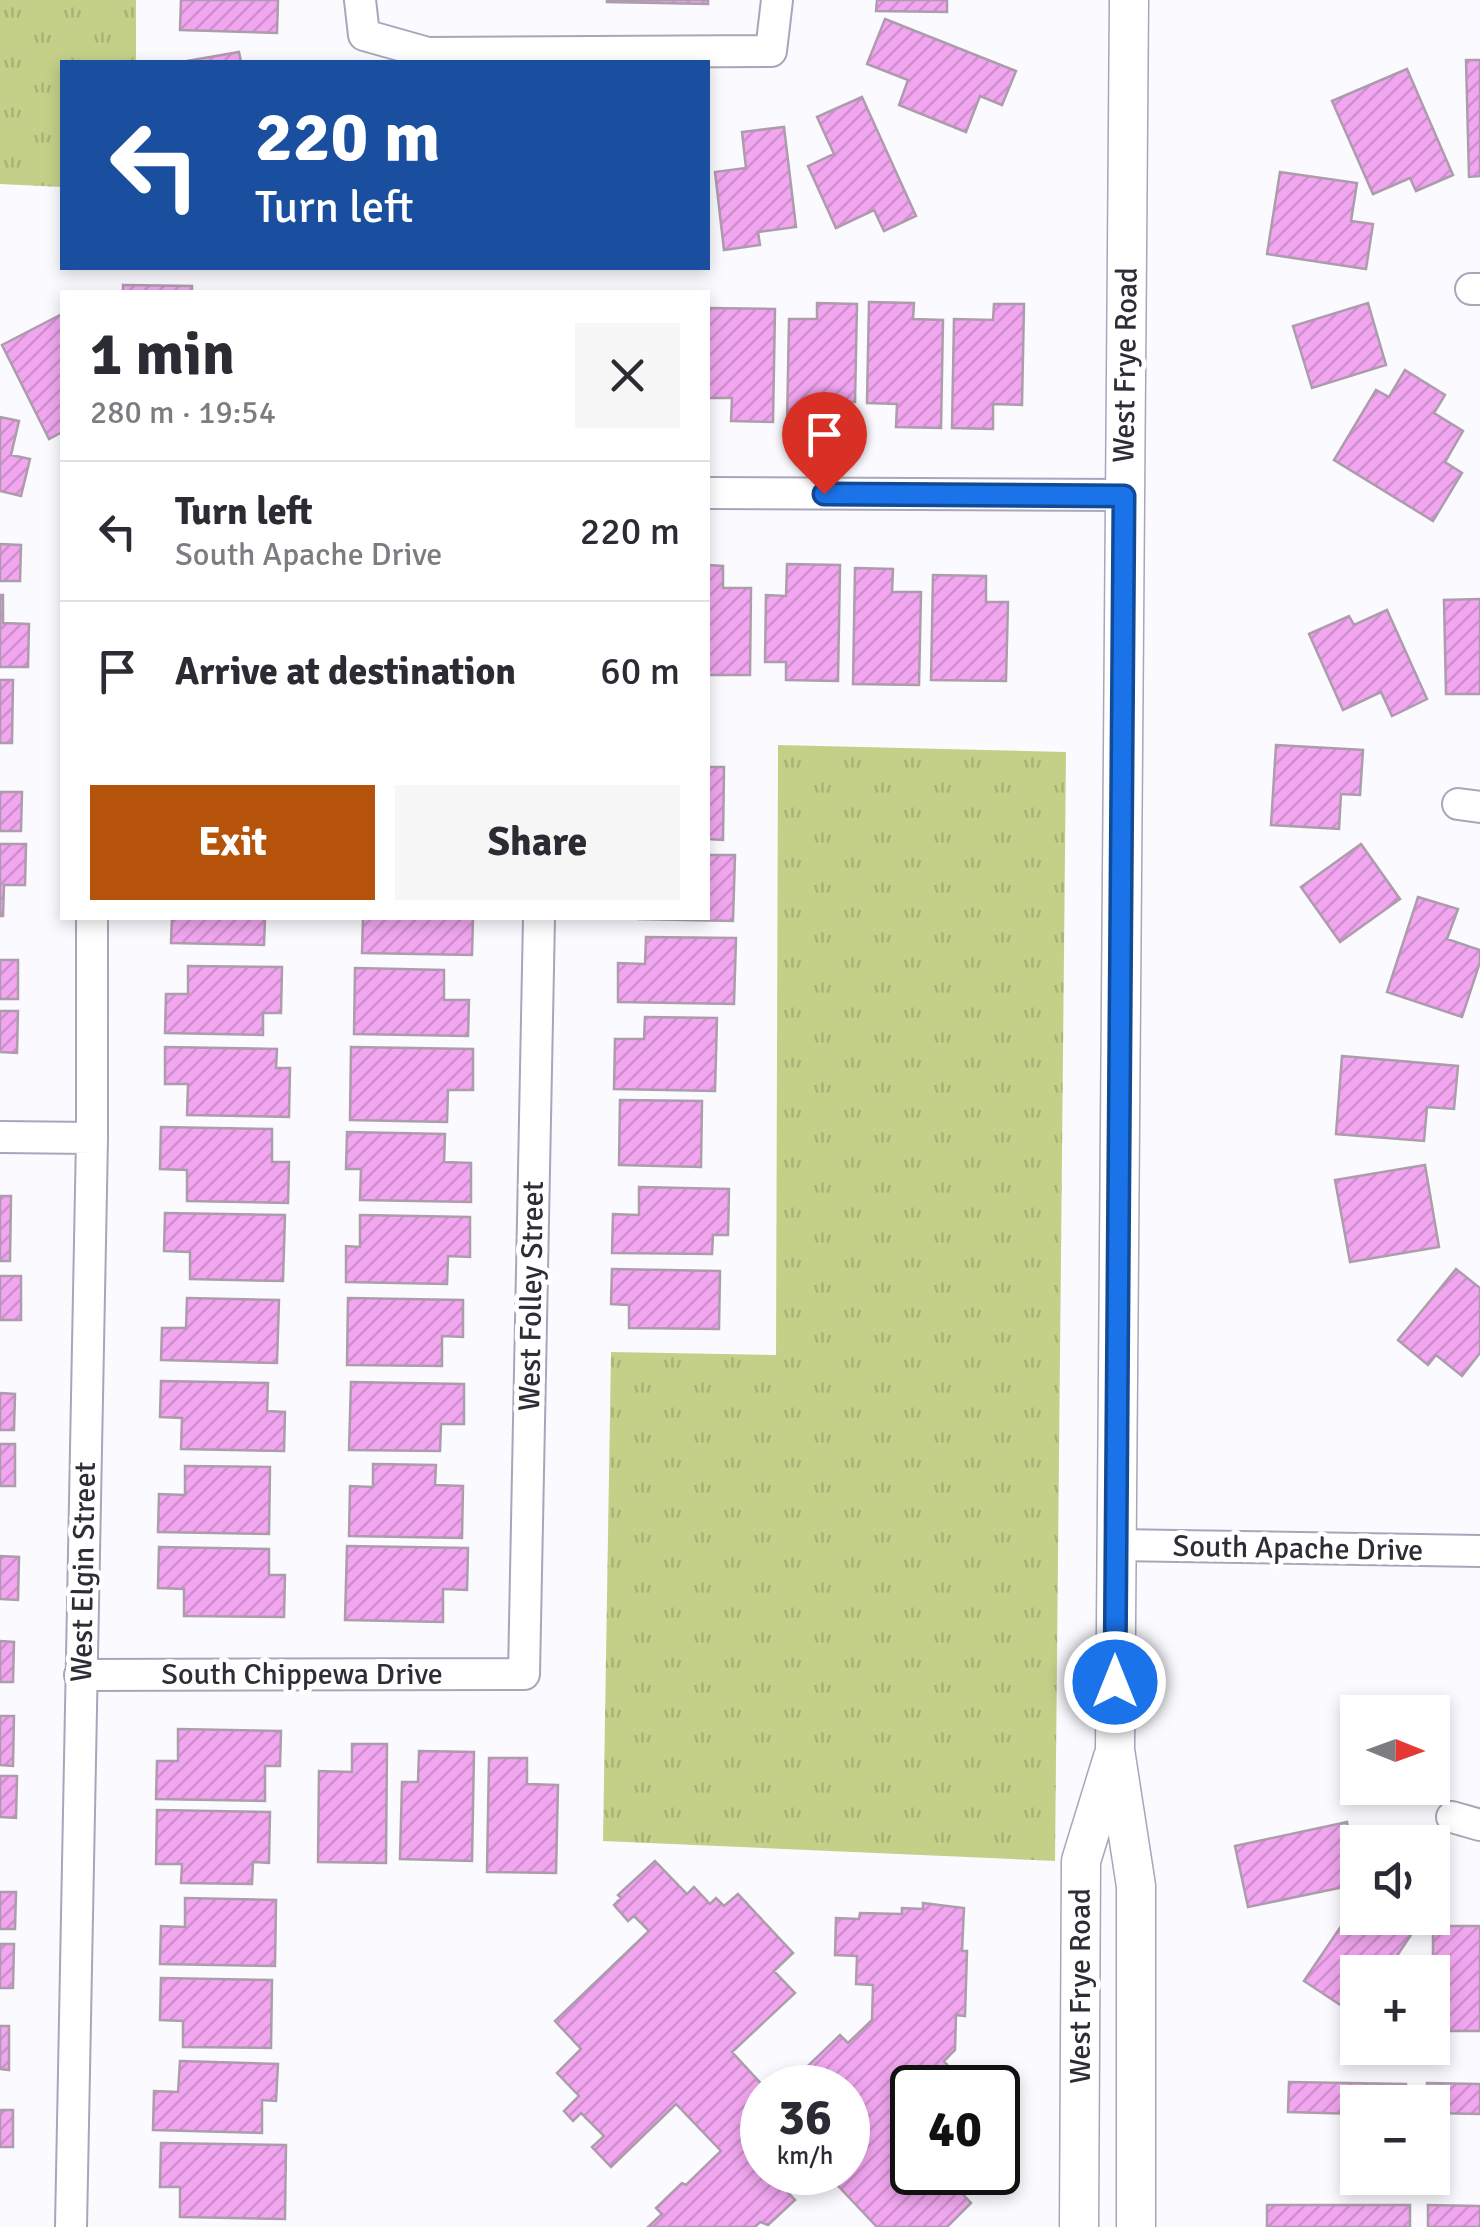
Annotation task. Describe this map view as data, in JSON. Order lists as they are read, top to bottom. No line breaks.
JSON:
{"streets":{"street":["West Frye Road","West Folley Street","South Apache Drive","West Elgin Street","South Chippewa Drive"]},"crossings":[["West Frye Road","South Apache Drive"],["West Folley Street","South Chippewa Drive"],["West Elgin Street","South Chippewa Drive"]],"north":"right","page":{"turn":["220 m","Turn left"],"heading":["1 min","280 m · 19:54"],"list":[{"name":"Turn left","note":"South Apache Drive","value":"220 m"},{"name":"Arrive at destination","value":"60 m"}],"buttons":["Exit","Share"],"map_buttons":["+","−"],"speed":"36 km/h","limit":"40"}}
